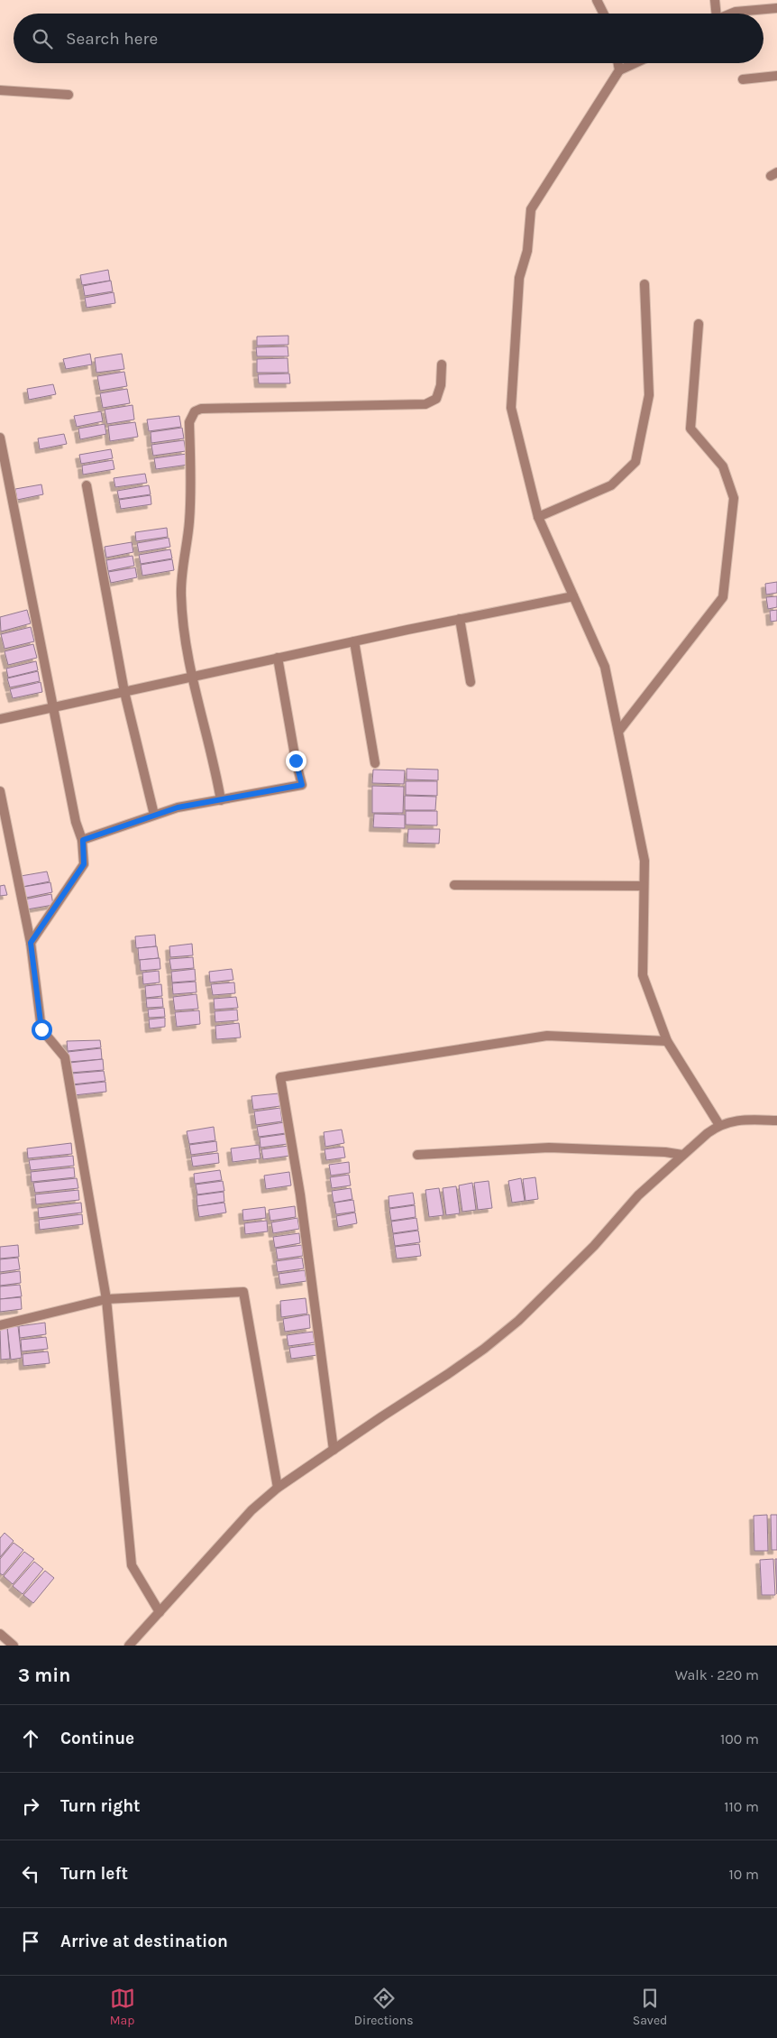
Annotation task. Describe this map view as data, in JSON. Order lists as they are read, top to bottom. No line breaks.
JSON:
{"page":{"search":"Search here","heading":["3 min","Walk · 220 m"],"list":[["Continue","100 m"],["Turn right","110 m"],["Turn left","10 m"],"Arrive at destination"],"nav":["Map","Directions","Saved"]}}
